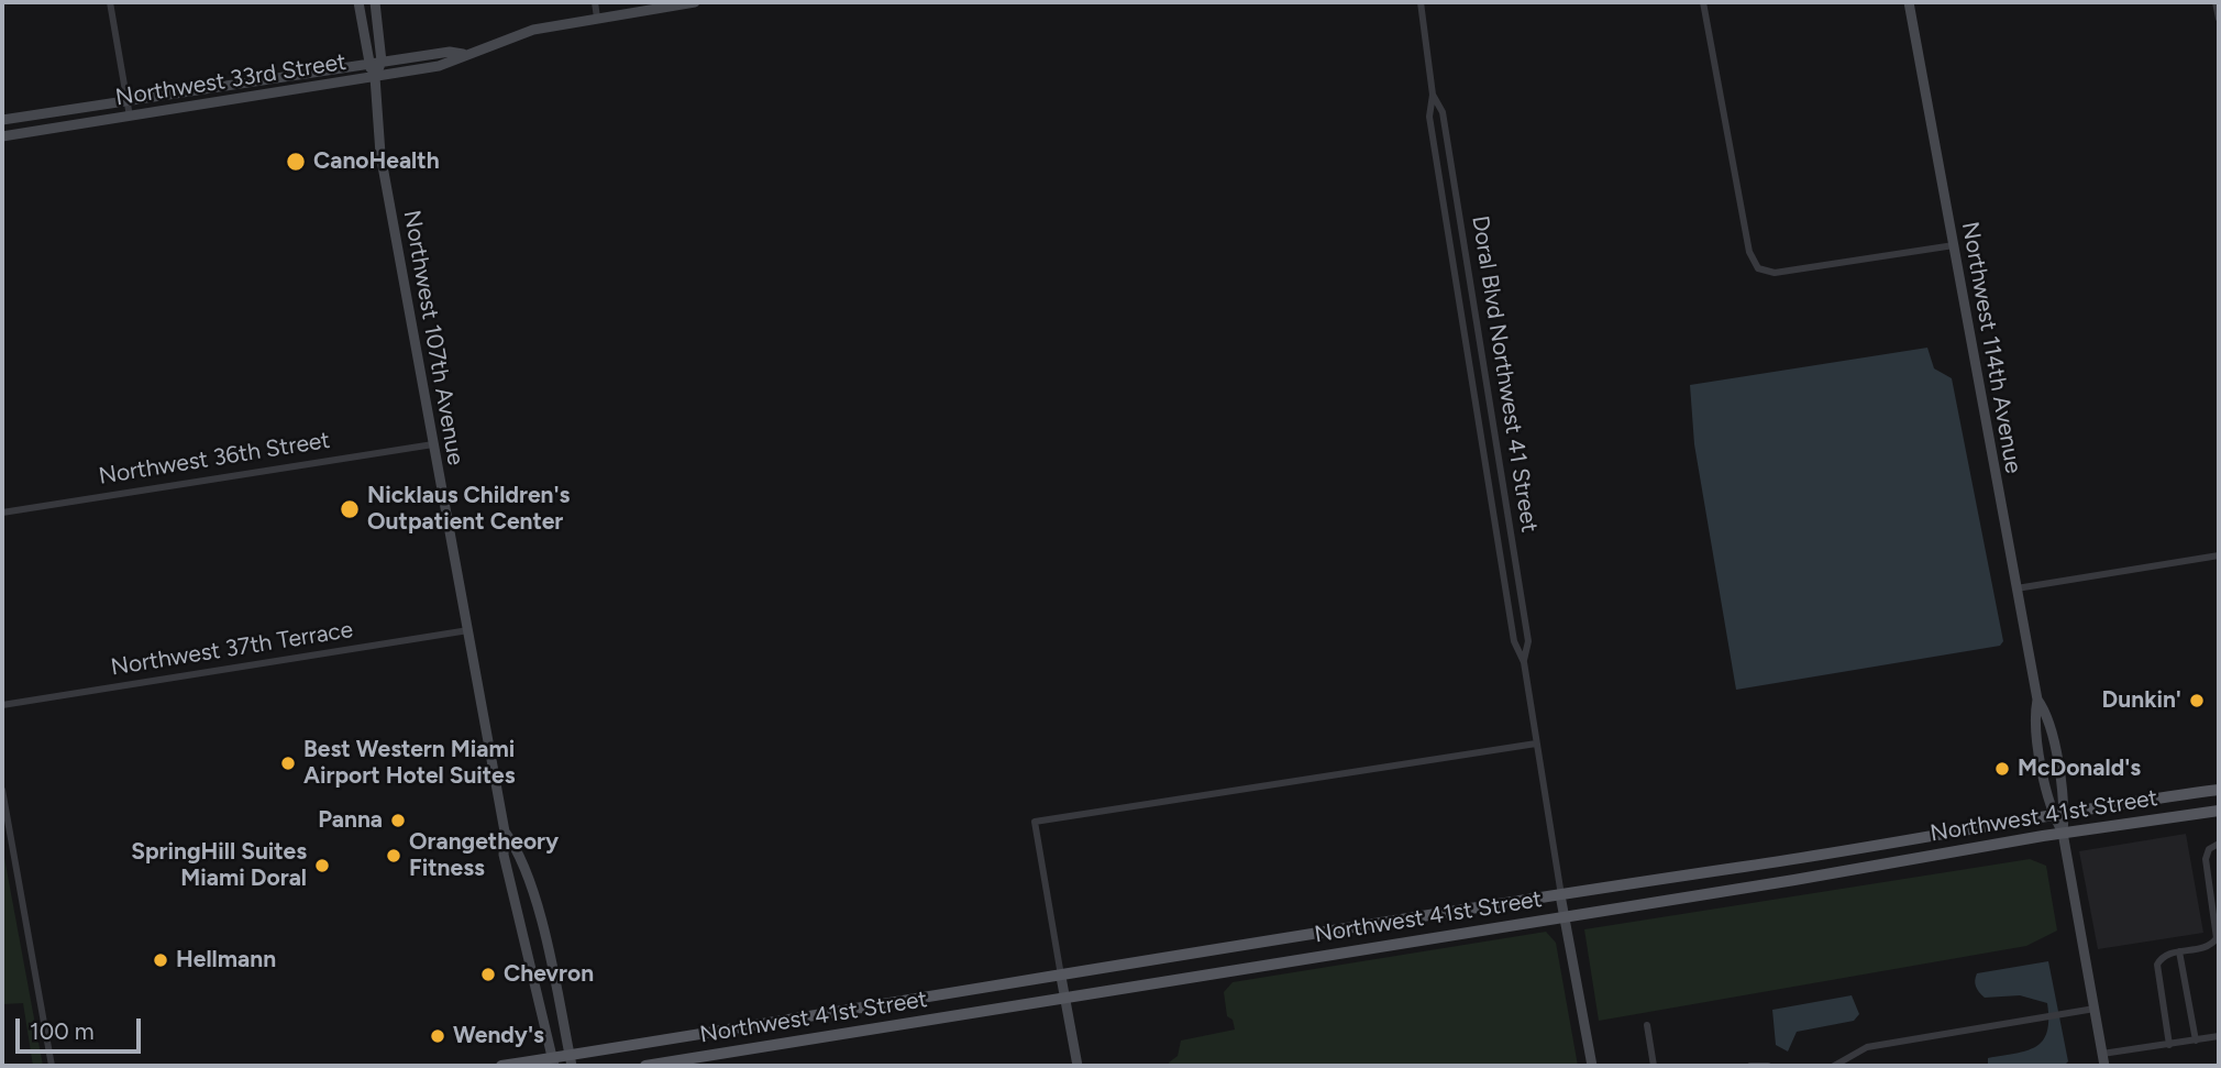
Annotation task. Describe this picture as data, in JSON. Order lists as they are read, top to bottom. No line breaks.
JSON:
{"streets":{"main road":["Northwest 41st Street"],"street":["Northwest 33rd Street","Northwest 107th Avenue","Northwest 114th Avenue","Doral Blvd Northwest 41 Street","Northwest 36th Street","Northwest 37th Terrace"]},"crossings":[["Northwest 33rd Street","Northwest 107th Avenue"],["Northwest 107th Avenue","Northwest 36th Street"],["Northwest 107th Avenue","Northwest 37th Terrace"],["Northwest 107th Avenue","Northwest 41st Street"],["Northwest 114th Avenue","Northwest 41st Street"],["Doral Blvd Northwest 41 Street","Northwest 41st Street"]],"places":["CanoHealth","Nicklaus Children's Outpatient Center","Dunkin'","Best Western Miami Airport Hotel Suites","McDonald's","Panna","Orangetheory Fitness","SpringHill Suites Miami Doral","Hellmann","Chevron","Wendy's"],"scale_bar":"100 m"}
